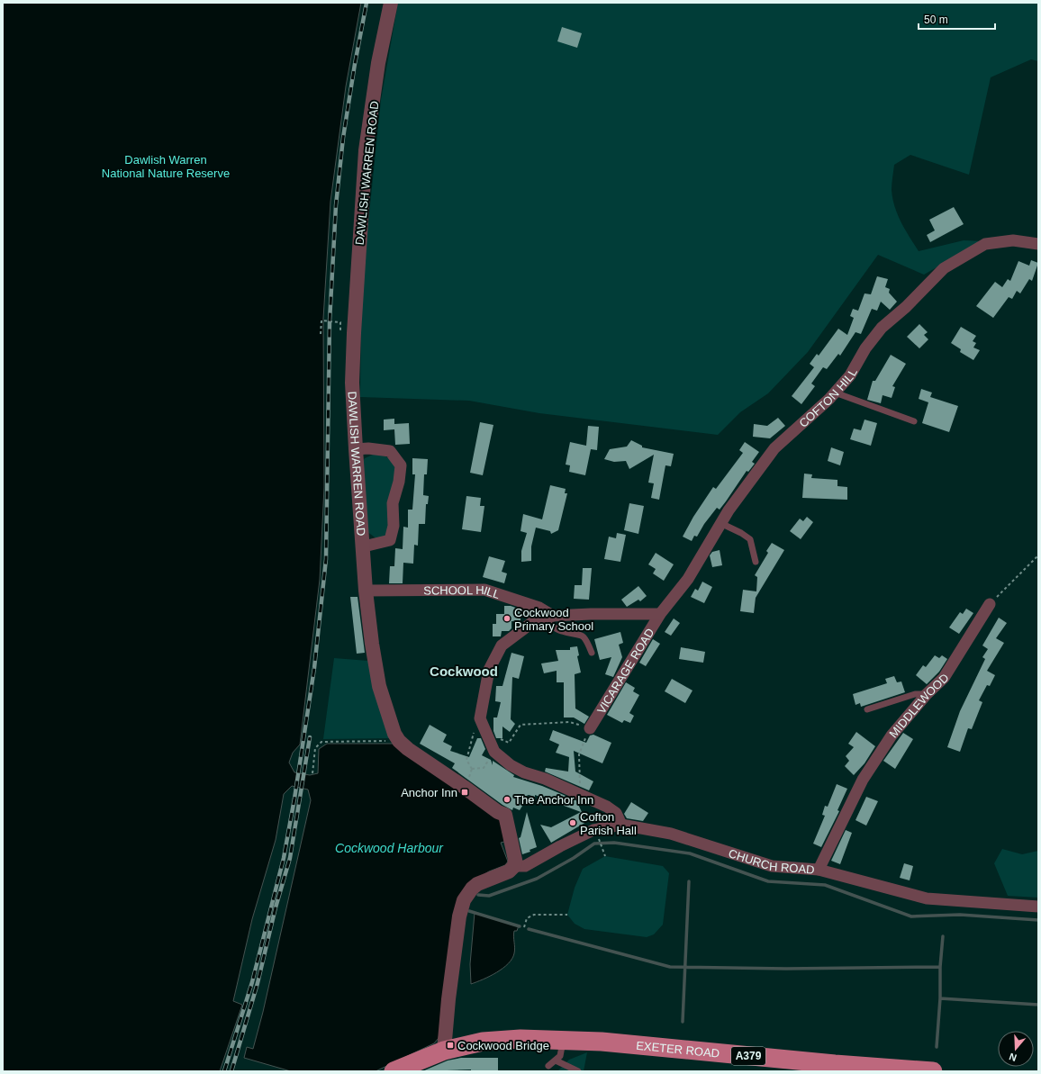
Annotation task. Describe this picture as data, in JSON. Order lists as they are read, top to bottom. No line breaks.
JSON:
{"streets":{"main road":["EXETER ROAD","A379"],"street":["DAWLISH WARREN ROAD","COFTON HILL","SCHOOL HILL","VICARAGE ROAD","MIDDLEWOOD","CHURCH ROAD"]},"crossings":[["DAWLISH WARREN ROAD","SCHOOL HILL"],["DAWLISH WARREN ROAD","CHURCH ROAD"],["COFTON HILL","VICARAGE ROAD"],["MIDDLEWOOD","CHURCH ROAD"],["EXETER ROAD","A379"]],"districts":["Cockwood"],"water":["Cockwood Harbour"],"parks":["Dawlish Warren National Nature Reserve"],"places":{"other":["Cockwood Primary School","The Anchor Inn","Cofton Parish Hall"],"transit":["Anchor Inn","Cockwood Bridge"]},"scale_bar":"50 m","north":"bottom"}
